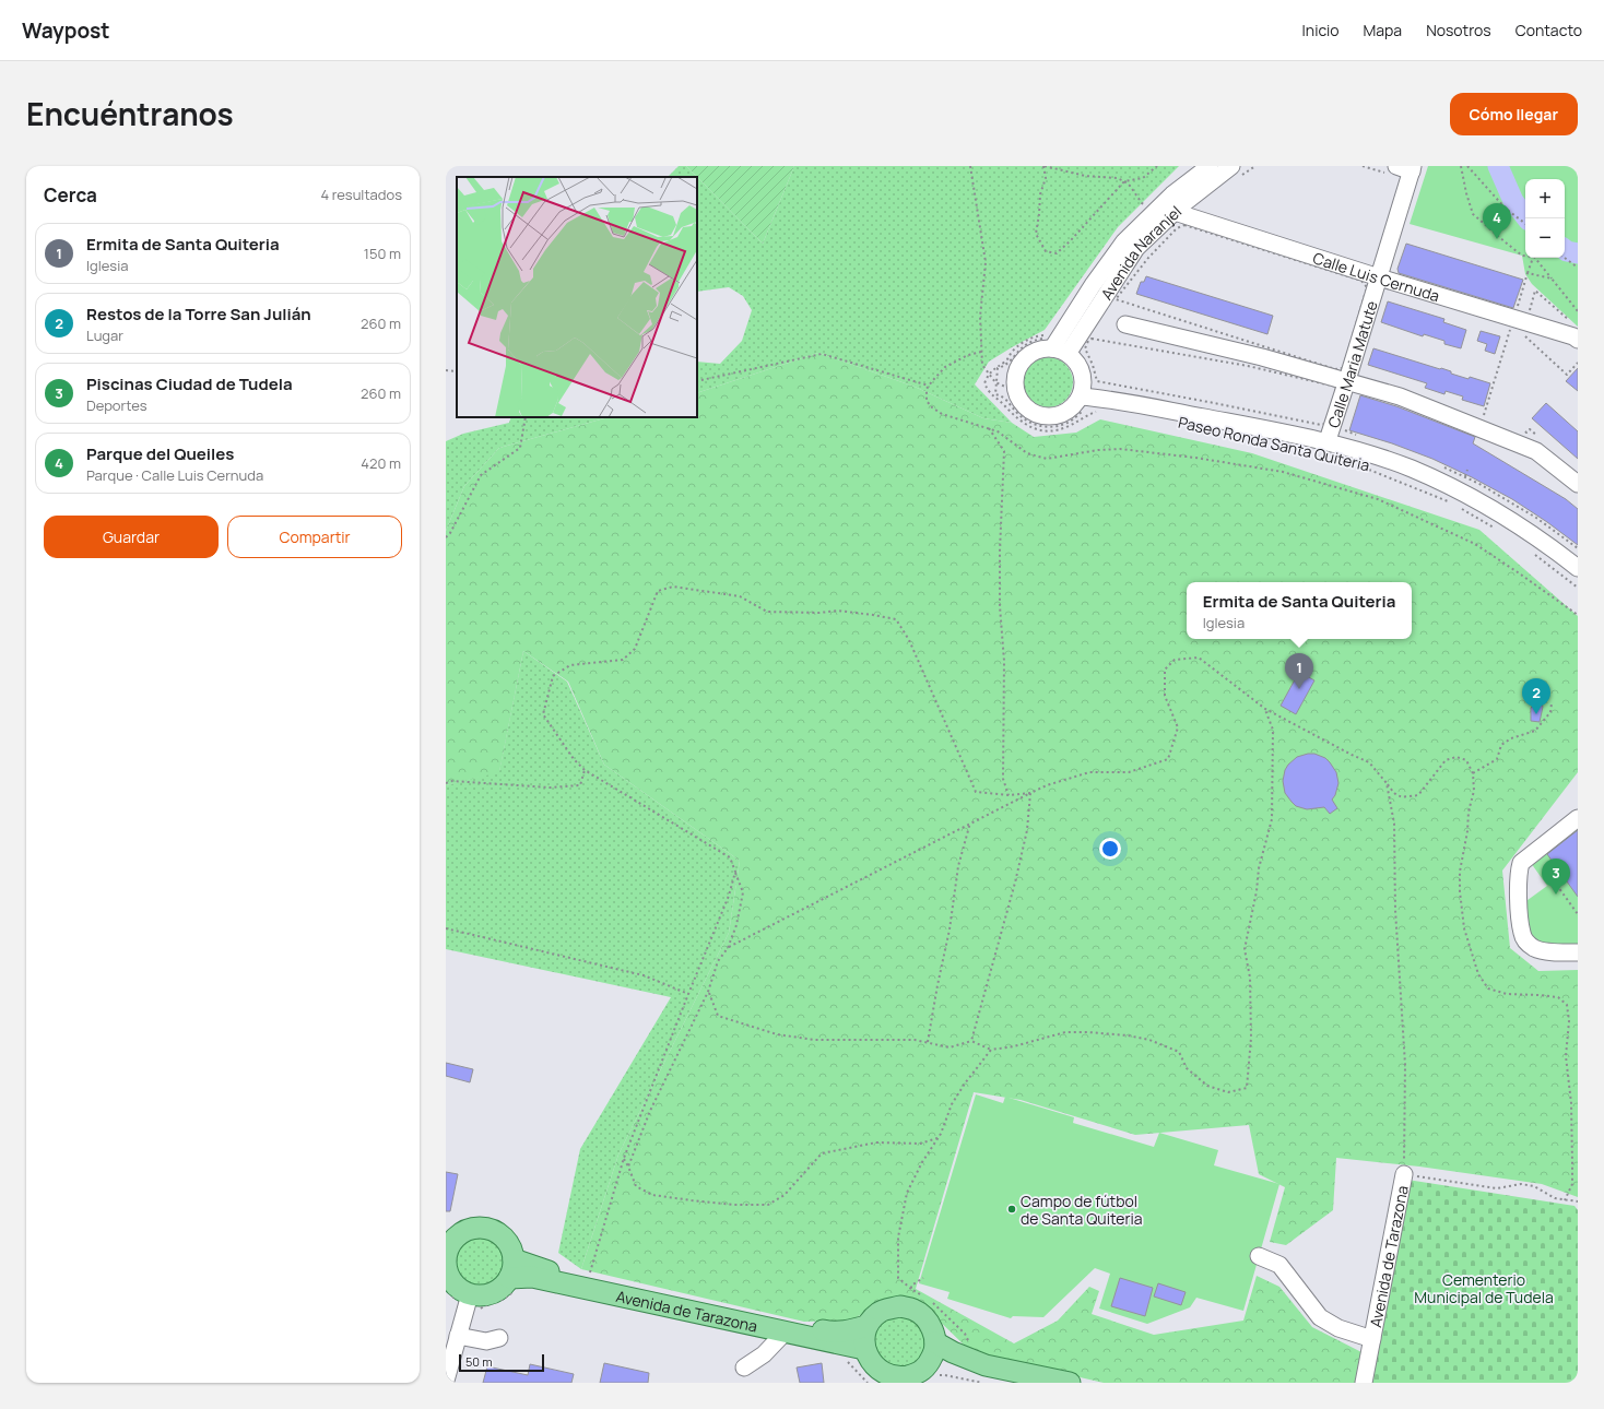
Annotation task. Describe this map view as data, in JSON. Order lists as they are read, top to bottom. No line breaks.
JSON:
{"streets":{"main road":["Avenida de Tarazona"],"street":["Avenida Naranjel","Calle Luis Cernuda","Calle Maria Matute","Paseo Ronda Santa Quiteria"]},"crossings":[["Avenida Naranjel","Calle Luis Cernuda"],["Avenida Naranjel","Paseo Ronda Santa Quiteria"],["Calle Luis Cernuda","Calle Maria Matute"],["Calle Maria Matute","Paseo Ronda Santa Quiteria"]],"parks":["Cementerio Municipal de Tudela"],"places":["Campo de fútbol de Santa Quiteria"],"scale_bar":"50 m","page":{"header":"Waypost","nav":["Inicio","Mapa","Nosotros","Contacto"],"title":"Encuéntranos","buttons":["Cómo llegar",["Guardar","Compartir"]],"heading":["Cerca","4 resultados"],"map_buttons":["+","−"],"pins":["4","1","2","3"],"list":[{"mark":"1","name":"Ermita de Santa Quiteria","note":"Iglesia","value":"150 m"},{"mark":"2","name":"Restos de la Torre San Julián","note":"Lugar","value":"260 m"},{"mark":"3","name":"Piscinas Ciudad de Tudela","note":"Deportes","value":"260 m"},{"mark":"4","name":"Parque del Queiles","note":"Parque · Calle Luis Cernuda","value":"420 m"}],"popup":["Ermita de Santa Quiteria","Iglesia"],"scale":"50 m"}}
